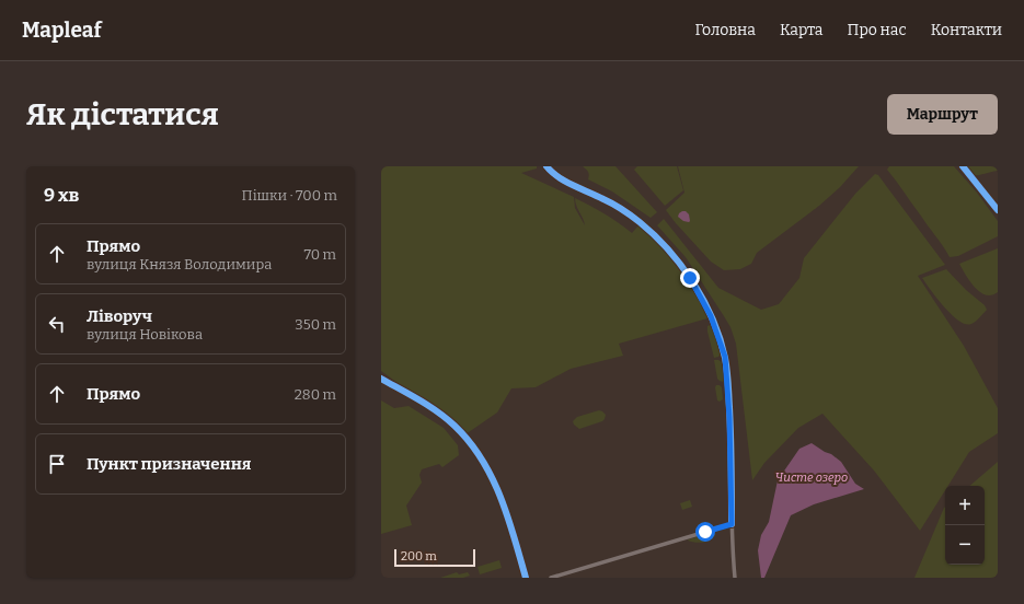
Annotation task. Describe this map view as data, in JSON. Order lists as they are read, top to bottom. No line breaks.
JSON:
{"water":["Чисте озеро"],"scale_bar":"200 m","page":{"header":"Mapleaf","nav":["Головна","Карта","Про нас","Контакти"],"buttons":"Маршрут","title":"Як дістатися","heading":["9 хв","Пішки · 700 m"],"list":[["Прямо","вулиця Князя Володимира","70 m"],["Ліворуч","вулиця Новікова","350 m"],["Прямо","280 m"],"Пункт призначення"],"map_buttons":["+","−"],"scale":"200 m"}}
